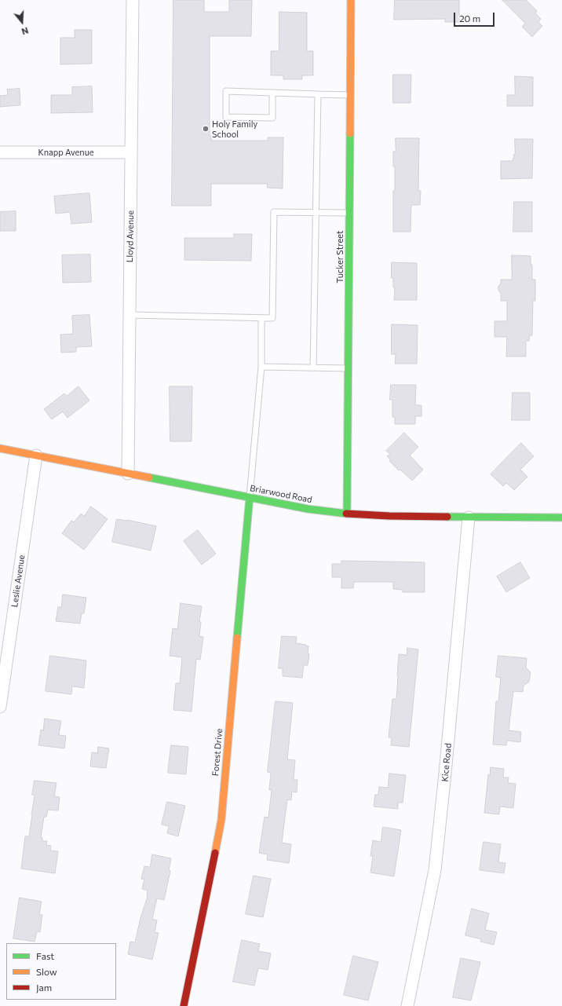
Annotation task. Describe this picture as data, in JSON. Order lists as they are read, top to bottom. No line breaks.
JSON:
{"streets":{"street":["Knapp Avenue","Lloyd Avenue","Tucker Street","Briarwood Road","Leslie Avenue","Forest Drive","Kice Road"]},"crossings":[["Knapp Avenue","Lloyd Avenue"],["Lloyd Avenue","Briarwood Road"],["Tucker Street","Briarwood Road"],["Briarwood Road","Leslie Avenue"],["Briarwood Road","Forest Drive"],["Briarwood Road","Kice Road"]],"places":["Holy Family School"],"legend":["Fast","Slow","Jam"],"scale_bar":"20 m","north":"bottom"}
